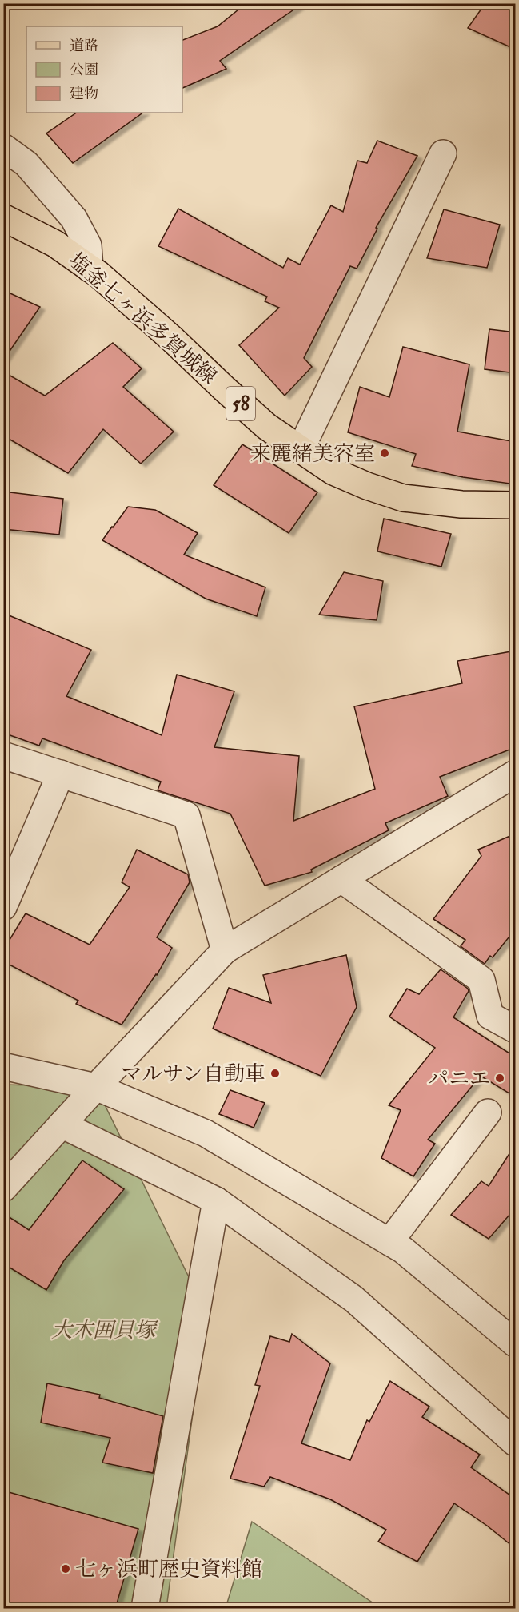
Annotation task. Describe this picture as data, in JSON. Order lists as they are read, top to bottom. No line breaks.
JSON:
{"streets":{"main road":["塩釜七ヶ浜多賀城線","58"]},"parks":["大木囲貝塚"],"places":["来麗緒美容室","マルサン自動車","パニエ","七ヶ浜町歴史資料館"],"legend":["道路","公園","建物"]}
